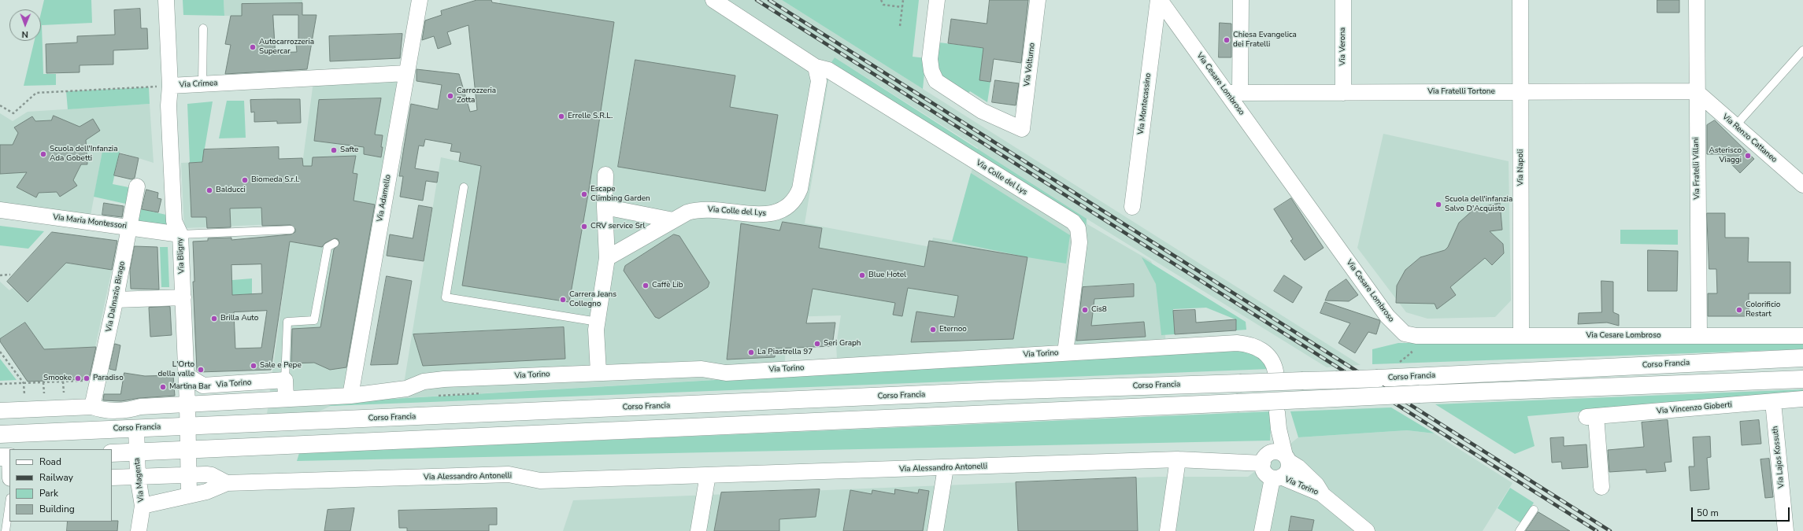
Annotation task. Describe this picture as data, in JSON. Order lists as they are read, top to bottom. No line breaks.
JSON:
{"streets":{"main road":["Corso Francia"],"street":["Via Verona","Via Volturno","Via Crimea","Via Cesare Lombroso","Via Fratelli Tortone","Via Montecassino","Via Renzo Cattaneo","Via Napoli","Via Fratelli Villani","Via Colle del Lys","Via Adamello","Via Maria Montessori","Via Bligny","Via Dalmazio Birago","Via Torino","Via Vincenzo Gioberti","Via Lajos Kossuth","Via Alessandro Antonelli","Via Magenta"]},"crossings":[["Via Verona","Via Fratelli Tortone"],["Via Crimea","Via Adamello"],["Via Crimea","Via Bligny"],["Via Cesare Lombroso","Via Fratelli Tortone"],["Via Cesare Lombroso","Via Montecassino"],["Via Cesare Lombroso","Via Napoli"],["Via Cesare Lombroso","Via Fratelli Villani"],["Via Fratelli Tortone","Via Renzo Cattaneo"],["Via Fratelli Tortone","Via Napoli"],["Via Fratelli Tortone","Via Fratelli Villani"],["Via Renzo Cattaneo","Via Fratelli Villani"],["Via Colle del Lys","Via Torino"],["Via Adamello","Via Torino"],["Via Maria Montessori","Via Bligny"],["Via Maria Montessori","Via Dalmazio Birago"],["Via Bligny","Via Torino"],["Via Bligny","Corso Francia"],["Via Bligny","Via Alessandro Antonelli"],["Via Torino","Via Alessandro Antonelli"],["Corso Francia","Via Magenta"],["Via Vincenzo Gioberti","Via Lajos Kossuth"],["Via Alessandro Antonelli","Via Magenta"]],"places":["Chiesa Evangelica dei Fratelli","Autocarrozzeria Supercar","Carrozzeria Zotta","Errelle S.R.L.","Safte","Scuola dell'Infanzia Ada Gobetti","Asterisco Viaggi","Biomeda S.r.l.","Balducci","Escape Climbing Garden","Scuola dell'infanzia Salvo D'Acquisto","CRV service Srl","Blue Hotel","Caffè Lib","Carrera Jeans Collegno","Cis8","Colorificio Restart","Brilla Auto","Eternoo","Seri Graph","La Piastrella 97","Sale e Pepe","L'Orto della valle","Smooke","Paradiso","Martina Bar"],"legend":["Road","Railway","Park","Building"],"scale_bar":"50 m","north":"bottom"}
